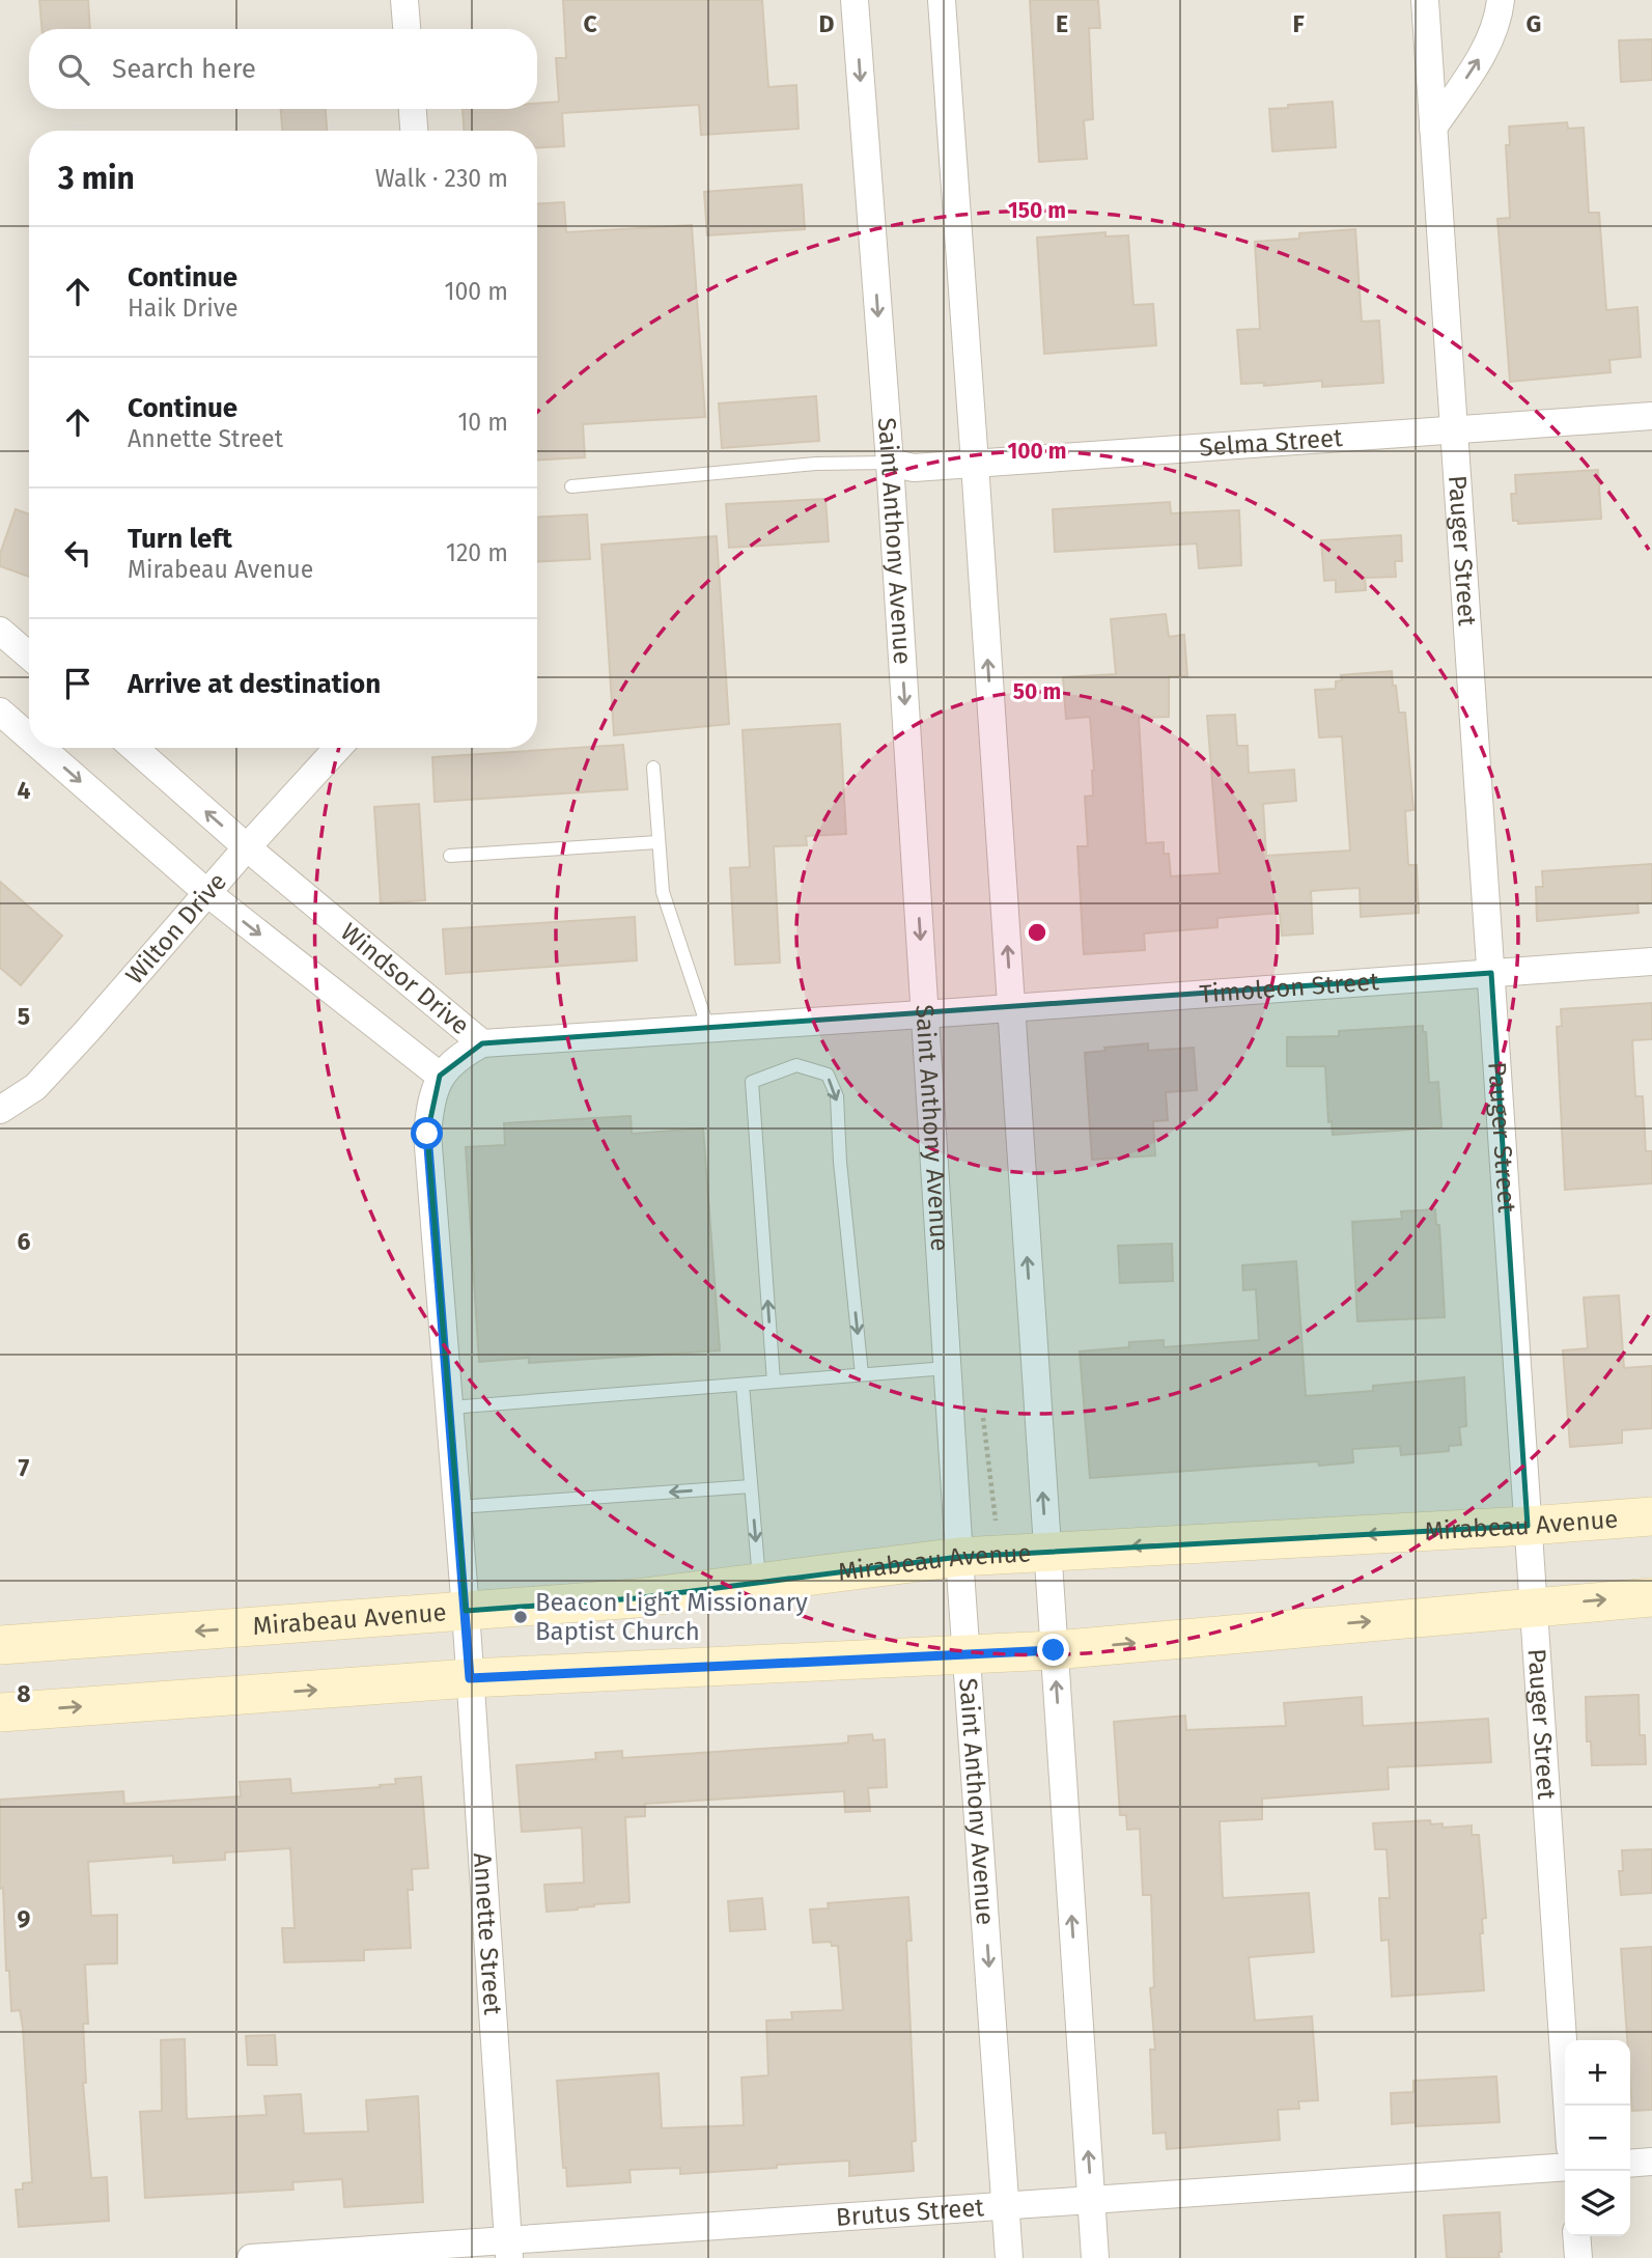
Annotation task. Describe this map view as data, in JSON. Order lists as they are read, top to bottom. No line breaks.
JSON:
{"streets":{"street":["Selma Street","Saint Anthony Avenue","Pauger Street","Wilton Drive","Windsor Drive","Timoleon Street","Mirabeau Avenue","Annette Street","Brutus Street"]},"crossings":[["Selma Street","Saint Anthony Avenue"],["Selma Street","Pauger Street"],["Saint Anthony Avenue","Windsor Drive"],["Saint Anthony Avenue","Timoleon Street"],["Saint Anthony Avenue","Mirabeau Avenue"],["Saint Anthony Avenue","Brutus Street"],["Pauger Street","Timoleon Street"],["Pauger Street","Mirabeau Avenue"],["Wilton Drive","Windsor Drive"],["Windsor Drive","Timoleon Street"],["Windsor Drive","Annette Street"],["Mirabeau Avenue","Annette Street"],["Annette Street","Brutus Street"]],"places":["Beacon Light Missionary Baptist Church"],"page":{"search":"Search here","heading":["3 min","Walk · 230 m"],"list":[["Continue","Haik Drive","100 m"],["Continue","Annette Street","10 m"],["Turn left","Mirabeau Avenue","120 m"],"Arrive at destination"],"map_buttons":["+","−"]},"grid":{"columns":["C","D","E","F","G"],"rows":["4","5","6","7","8","9"]},"rings":["150 m","100 m","50 m"]}
